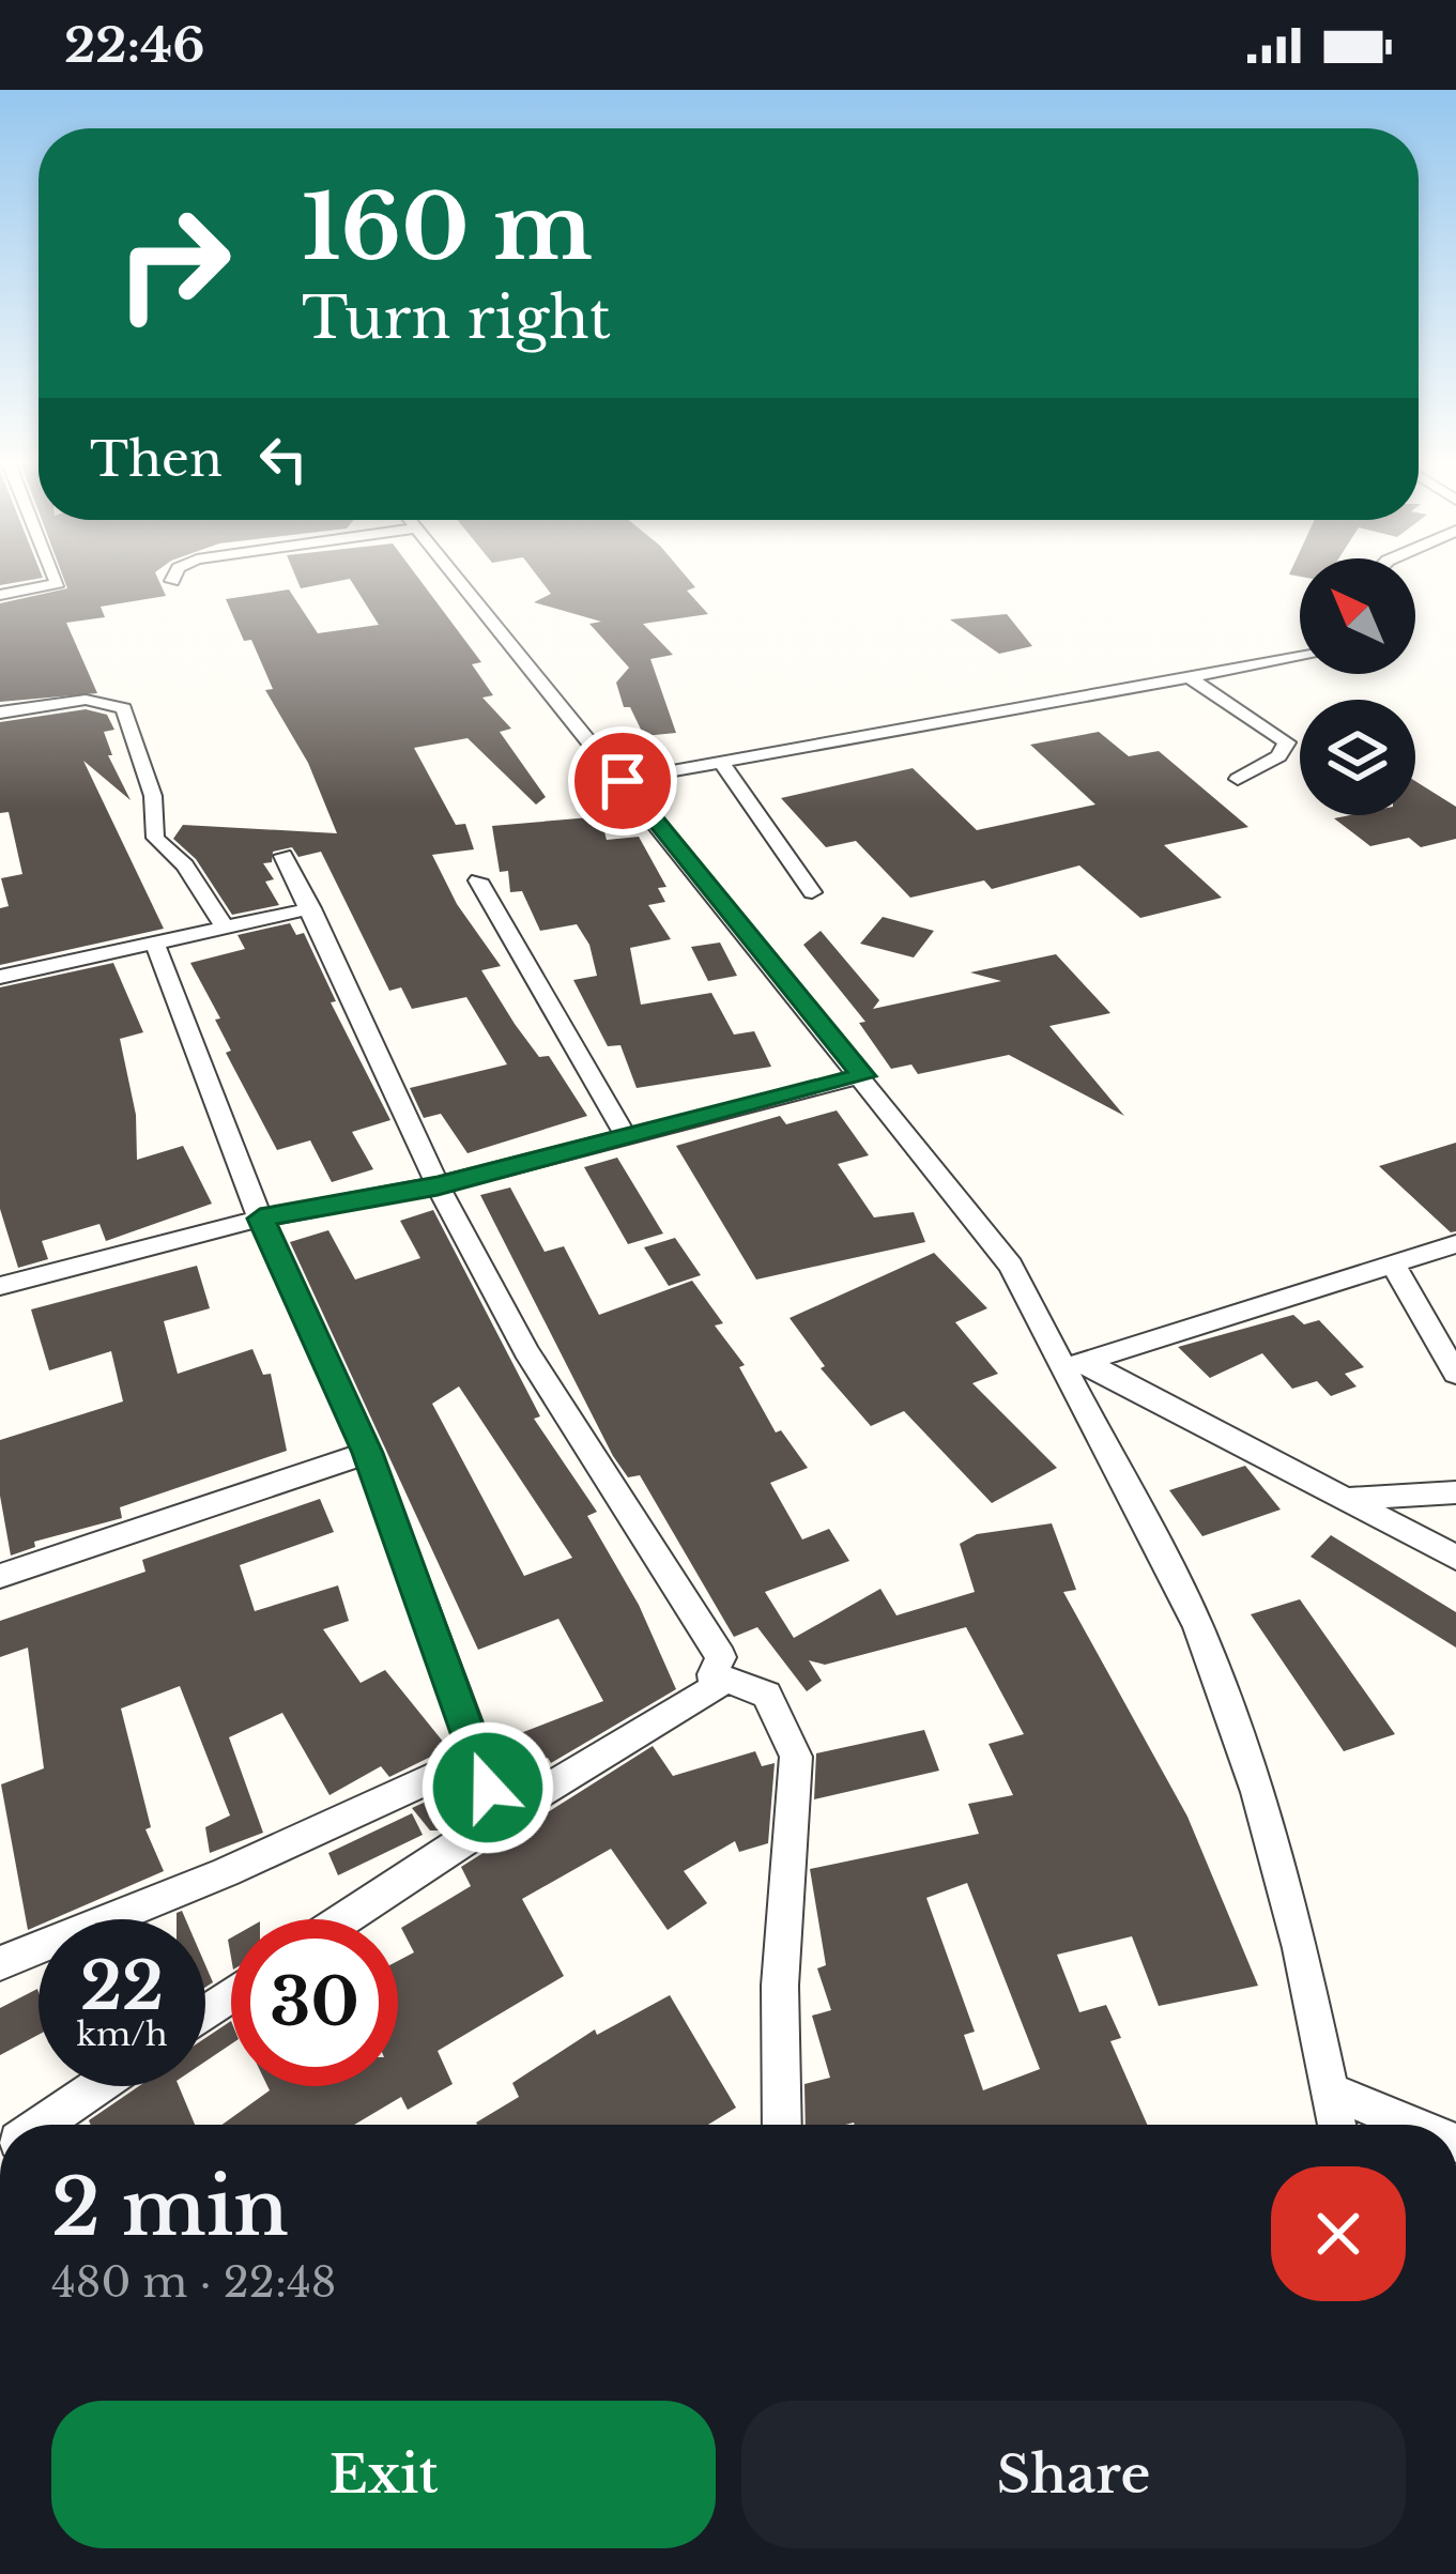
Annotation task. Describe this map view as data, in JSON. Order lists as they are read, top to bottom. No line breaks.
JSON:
{"north":"top left","page":{"status":"22:46","turn":["160 m","Turn right"],"then":"Then","speed":"22 km/h","limit":"30","heading":["2 min","480 m · 22:48"],"buttons":["Exit","Share"]}}
